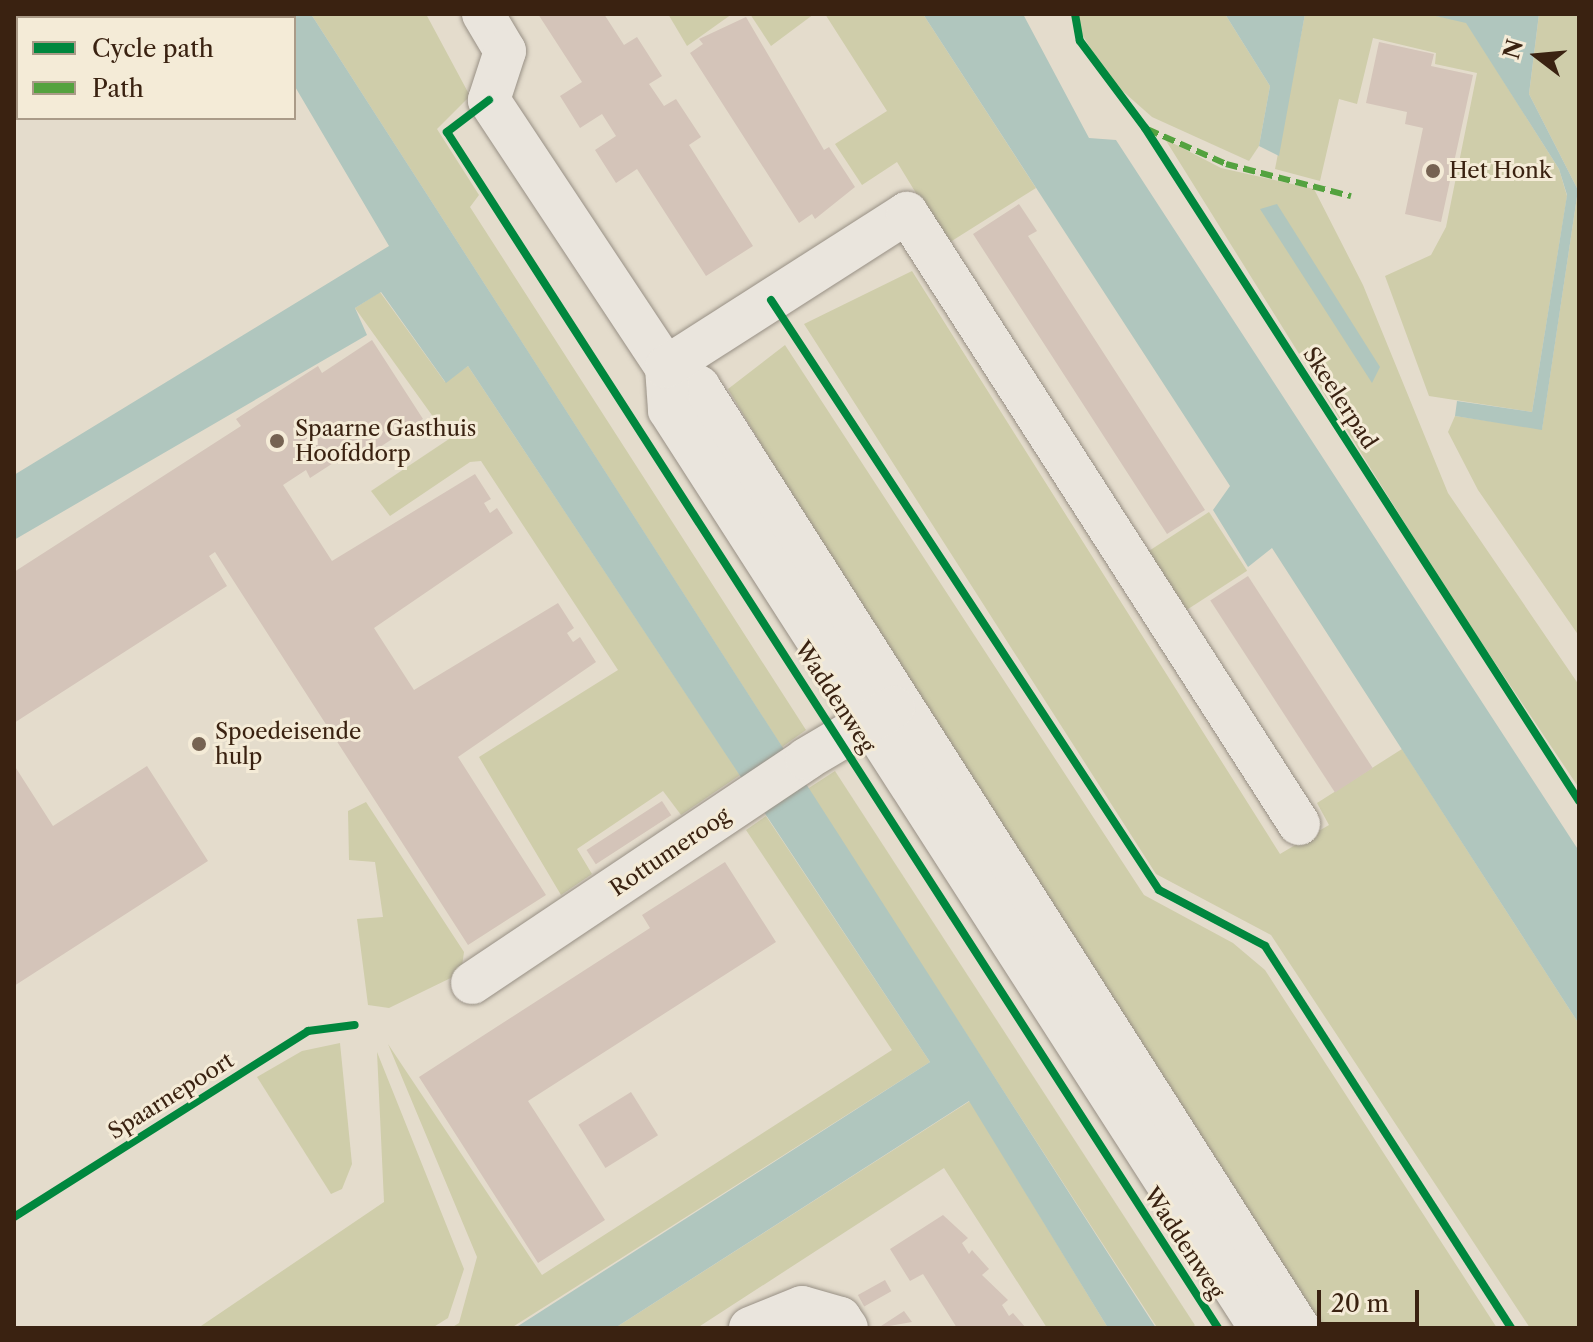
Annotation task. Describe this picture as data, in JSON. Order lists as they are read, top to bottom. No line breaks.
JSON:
{"streets":{"street":["Waddenweg","Rottumeroog"],"cycle path":["Skeelerpad","Spaarnepoort"]},"crossings":[["Waddenweg","Rottumeroog"]],"places":["Het Honk","Spaarne Gasthuis Hoofddorp","Spoedeisende hulp"],"legend":["Cycle path","Path"],"scale_bar":"20 m","north":"left"}
